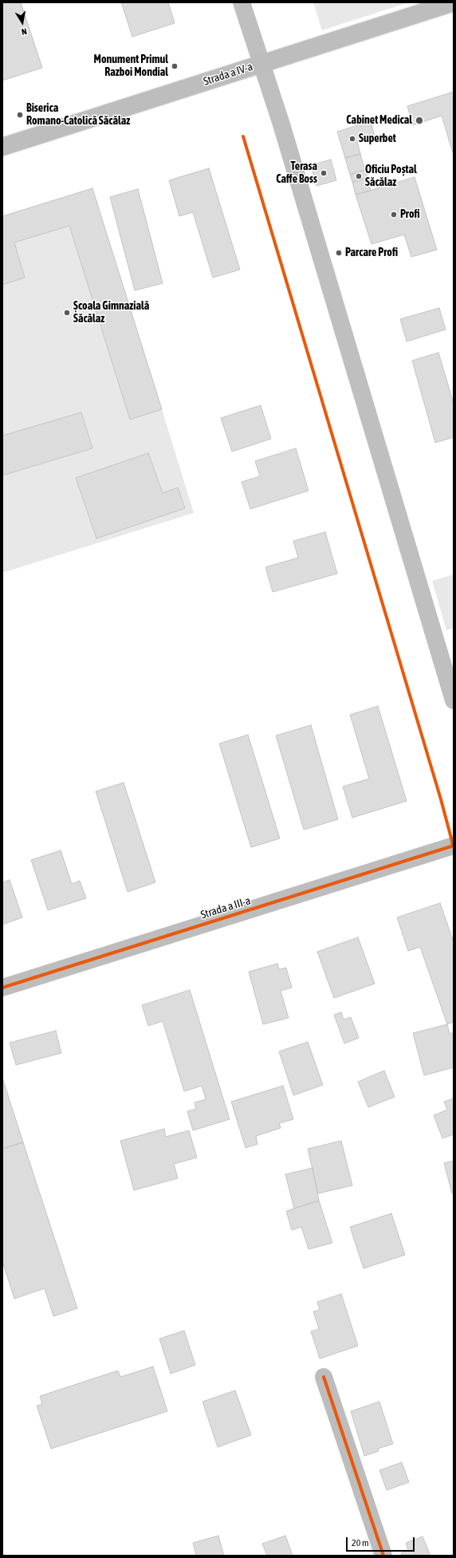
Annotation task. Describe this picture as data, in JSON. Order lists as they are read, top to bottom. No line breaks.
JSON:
{"streets":{"street":["Strada a IV-a","Strada a III-a"]},"places":["Monument Primul Razboi Mondial","Biserica Romano-Catolică Săcălaz","Cabinet Medical","Superbet","Terasa Caffe Boss","Oficiu Poștal Săcălaz","Profi","Parcare Profi","Școala Gimnazială Săcălaz"],"scale_bar":"20 m","north":"bottom"}
